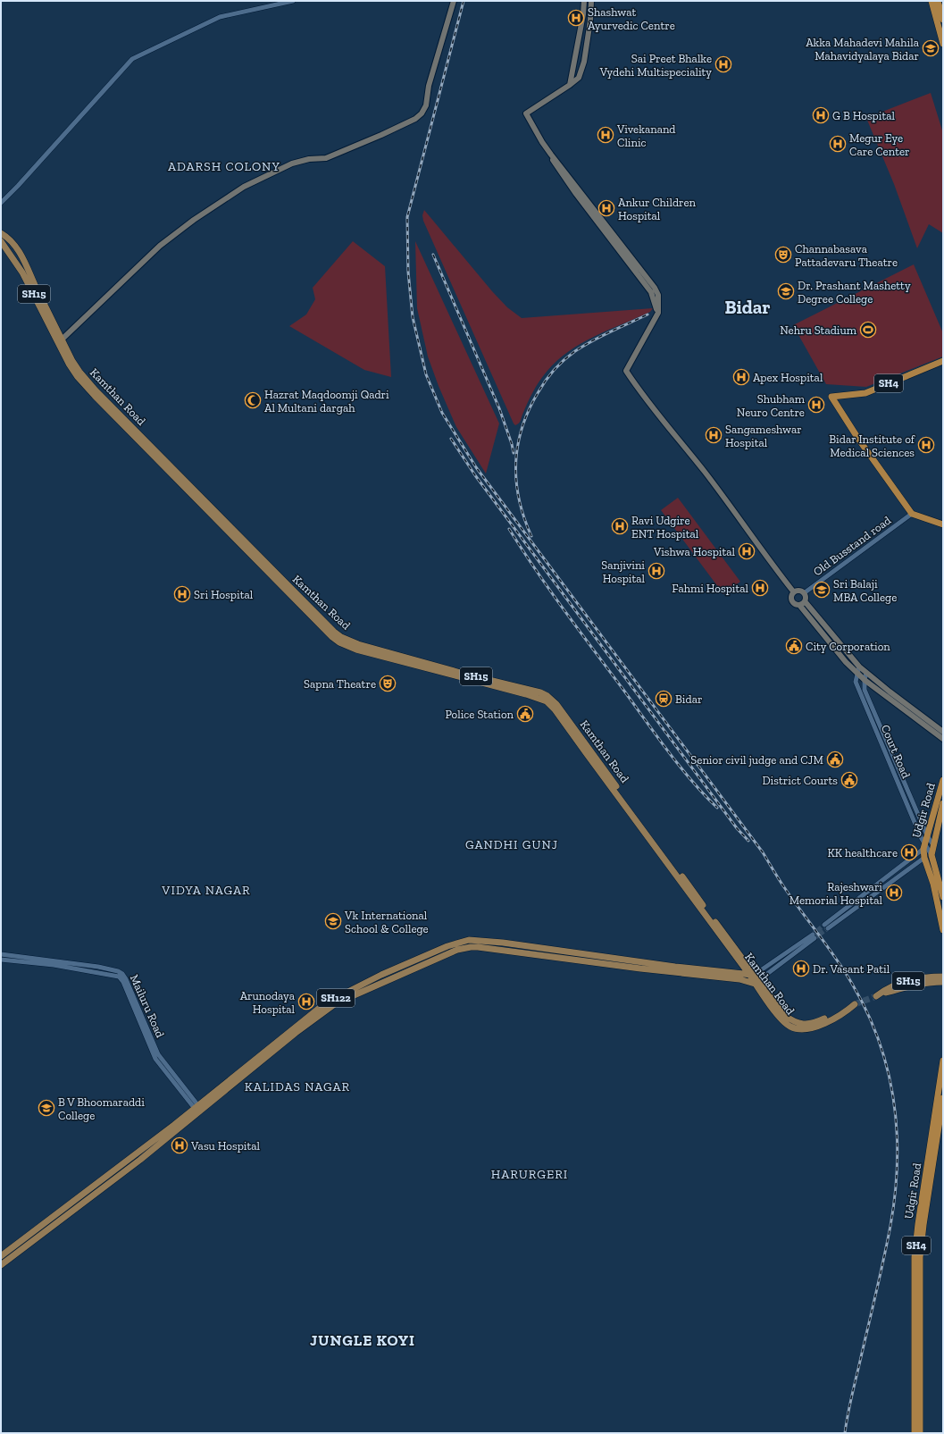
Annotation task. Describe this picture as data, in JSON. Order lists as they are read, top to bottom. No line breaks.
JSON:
{"streets":{"highway":["SH4","Udgir Road"],"main road":["SH15","Kamthan Road","SH122"],"street":["Old Busstand road","Court Road","Mailuru Road"]},"crossings":[["SH4","Old Busstand road"],["Kamthan Road","SH122"],["Court Road","Udgir Road"],["SH122","Mailuru Road"]],"districts":["ADARSH COLONY","Bidar","GANDHI GUNJ","VIDYA NAGAR","KALIDAS NAGAR","HARURGERI","JUNGLE KOYI"],"places":{"hospital":["Shashwat Ayurvedic Centre","Sai Preet Bhalke Vydehi Multispeciality","G B Hospital","Vivekanand Clinic","Megur Eye Care Center","Ankur Children Hospital","Apex Hospital","Shubham Neuro Centre","Sangameshwar Hospital","Bidar Institute of Medical Sciences","Ravi Udgire ENT Hospital","Vishwa Hospital","Sanjivini Hospital","Fahmi Hospital","Sri Hospital","KK healthcare","Rajeshwari Memorial Hospital","Dr. Vasant Patil","Arunodaya Hospital","Vasu Hospital"],"school or university":["Akka Mahadevi Mahila Mahavidyalaya Bidar","Dr. Prashant Mashetty Degree College","Sri Balaji MBA College","Vk International School & College","B V Bhoomaraddi College"],"theatre":["Channabasava Pattadevaru Theatre","Sapna Theatre"],"sports":["Nehru Stadium"],"mosque":["Hazrat Maqdoomji Qadri Al Multani dargah"],"public building":["City Corporation","Police Station","Senior civil judge and CJM","District Courts"],"station":["Bidar"]}}
